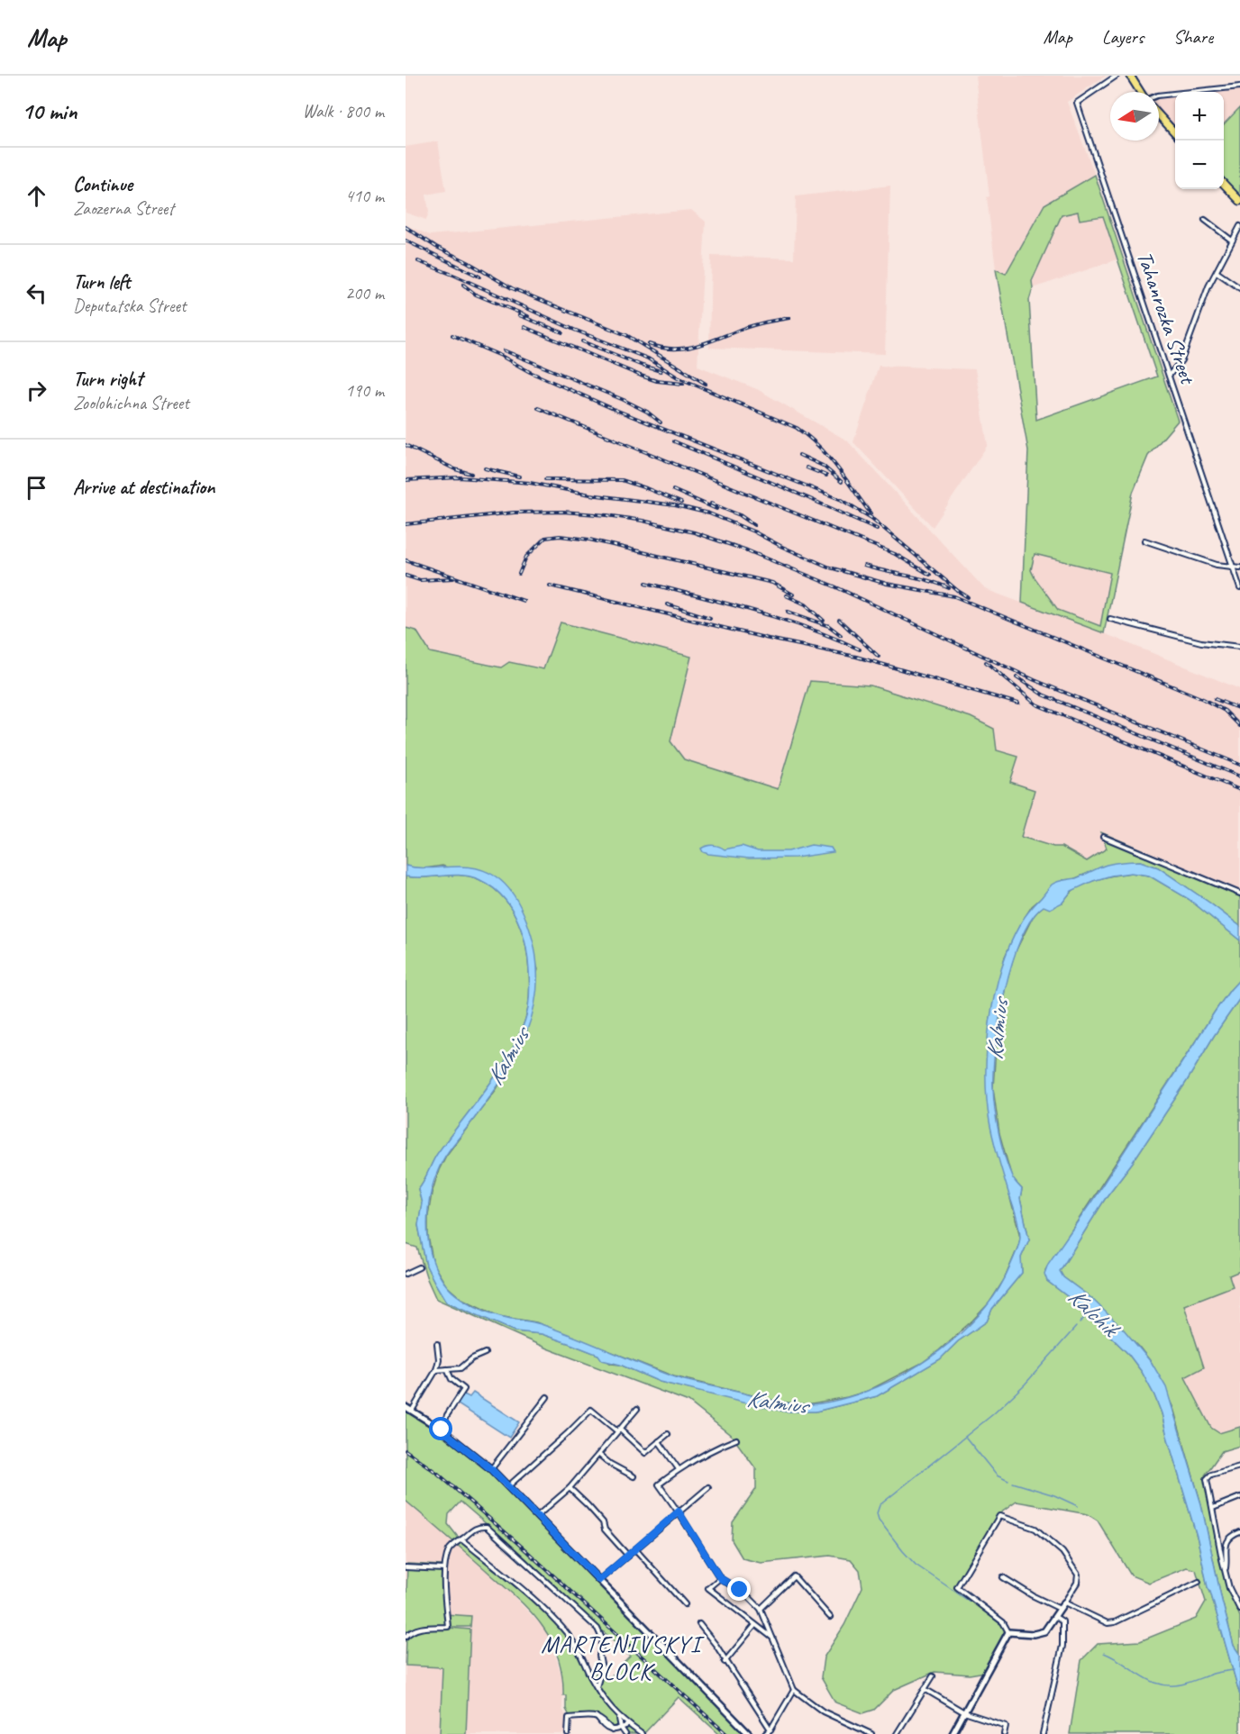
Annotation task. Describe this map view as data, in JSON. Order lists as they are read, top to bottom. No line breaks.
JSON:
{"streets":{"street":["Tahanrozka Street"]},"districts":["MARTENIVSKYI BLOCK"],"water":["Kalmius","Kalchik"],"north":"left","page":{"header":"Map","nav":["Map","Layers","Share"],"heading":["10 min","Walk · 800 m"],"map_buttons":["+","−"],"list":[["Continue","Zaozerna Street","410 m"],["Turn left","Deputatska Street","200 m"],["Turn right","Zoolohichna Street","190 m"],"Arrive at destination"]}}
